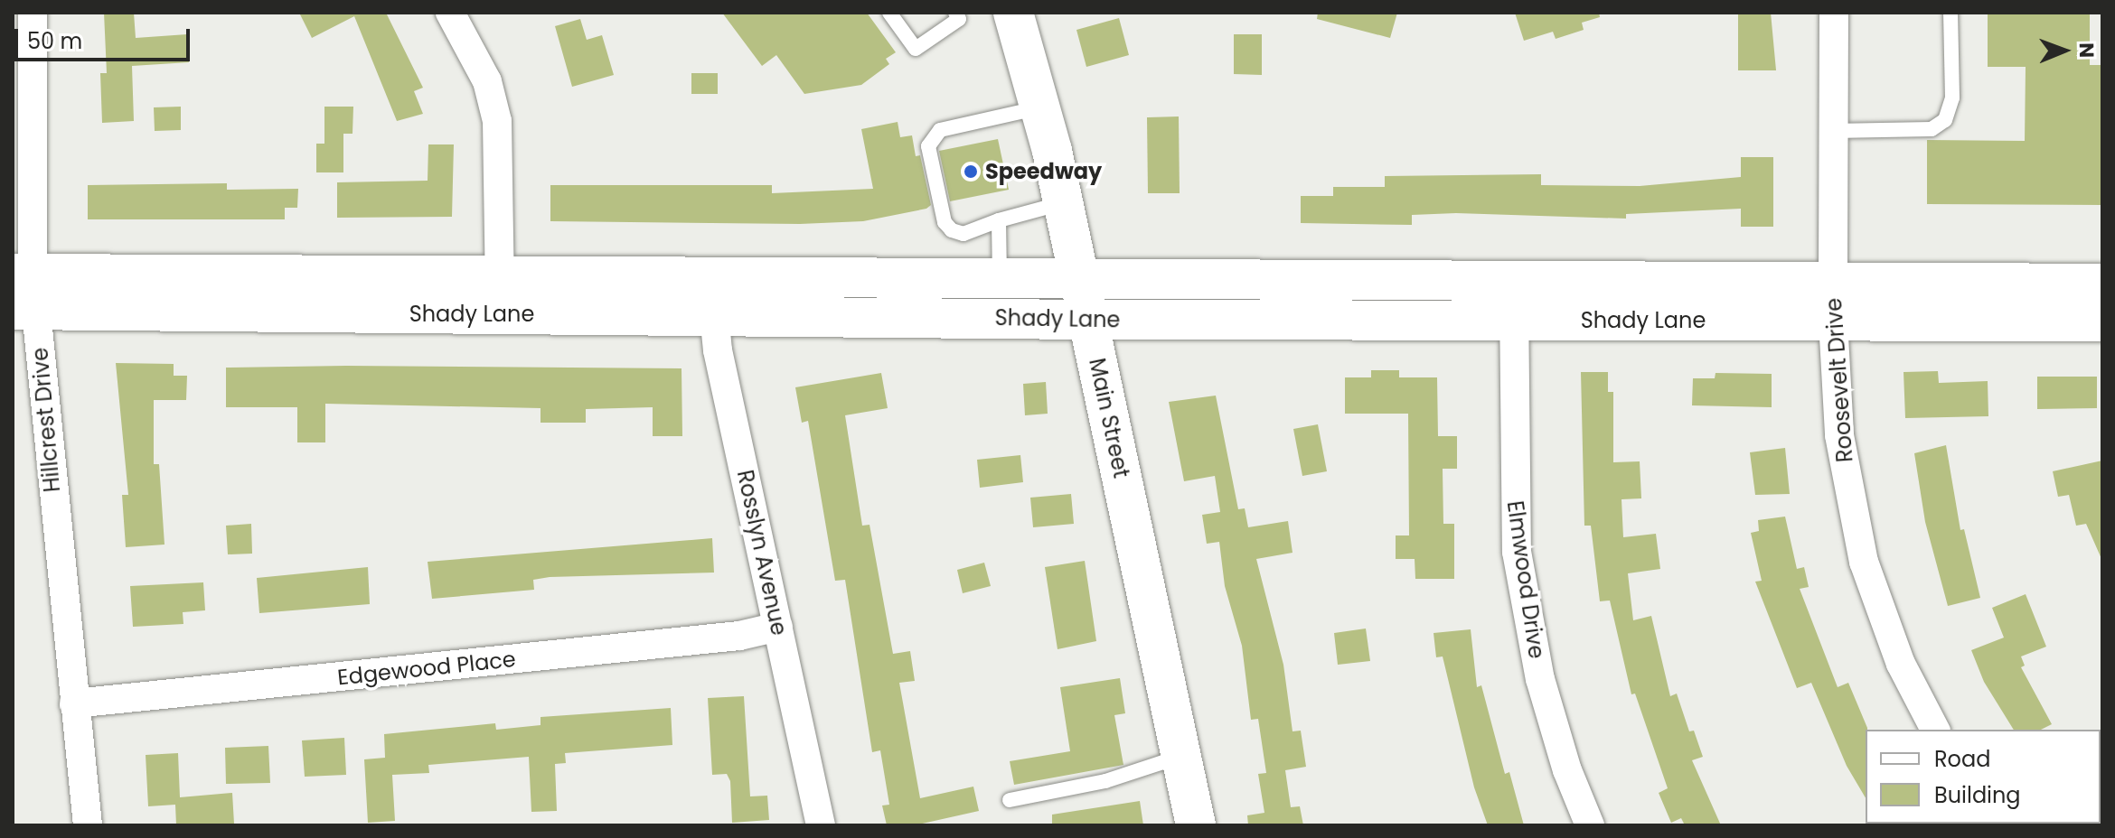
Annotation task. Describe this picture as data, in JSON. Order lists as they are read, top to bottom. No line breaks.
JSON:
{"streets":{"street":["Shady Lane","Roosevelt Drive","Main Street","Hillcrest Drive","Rosslyn Avenue","Elmwood Drive","Edgewood Place"]},"crossings":[["Shady Lane","Roosevelt Drive"],["Shady Lane","Main Street"],["Shady Lane","Hillcrest Drive"],["Shady Lane","Rosslyn Avenue"],["Shady Lane","Elmwood Drive"],["Hillcrest Drive","Edgewood Place"],["Rosslyn Avenue","Edgewood Place"]],"places":["Speedway"],"legend":["Road","Building"],"scale_bar":"50 m","north":"right"}
